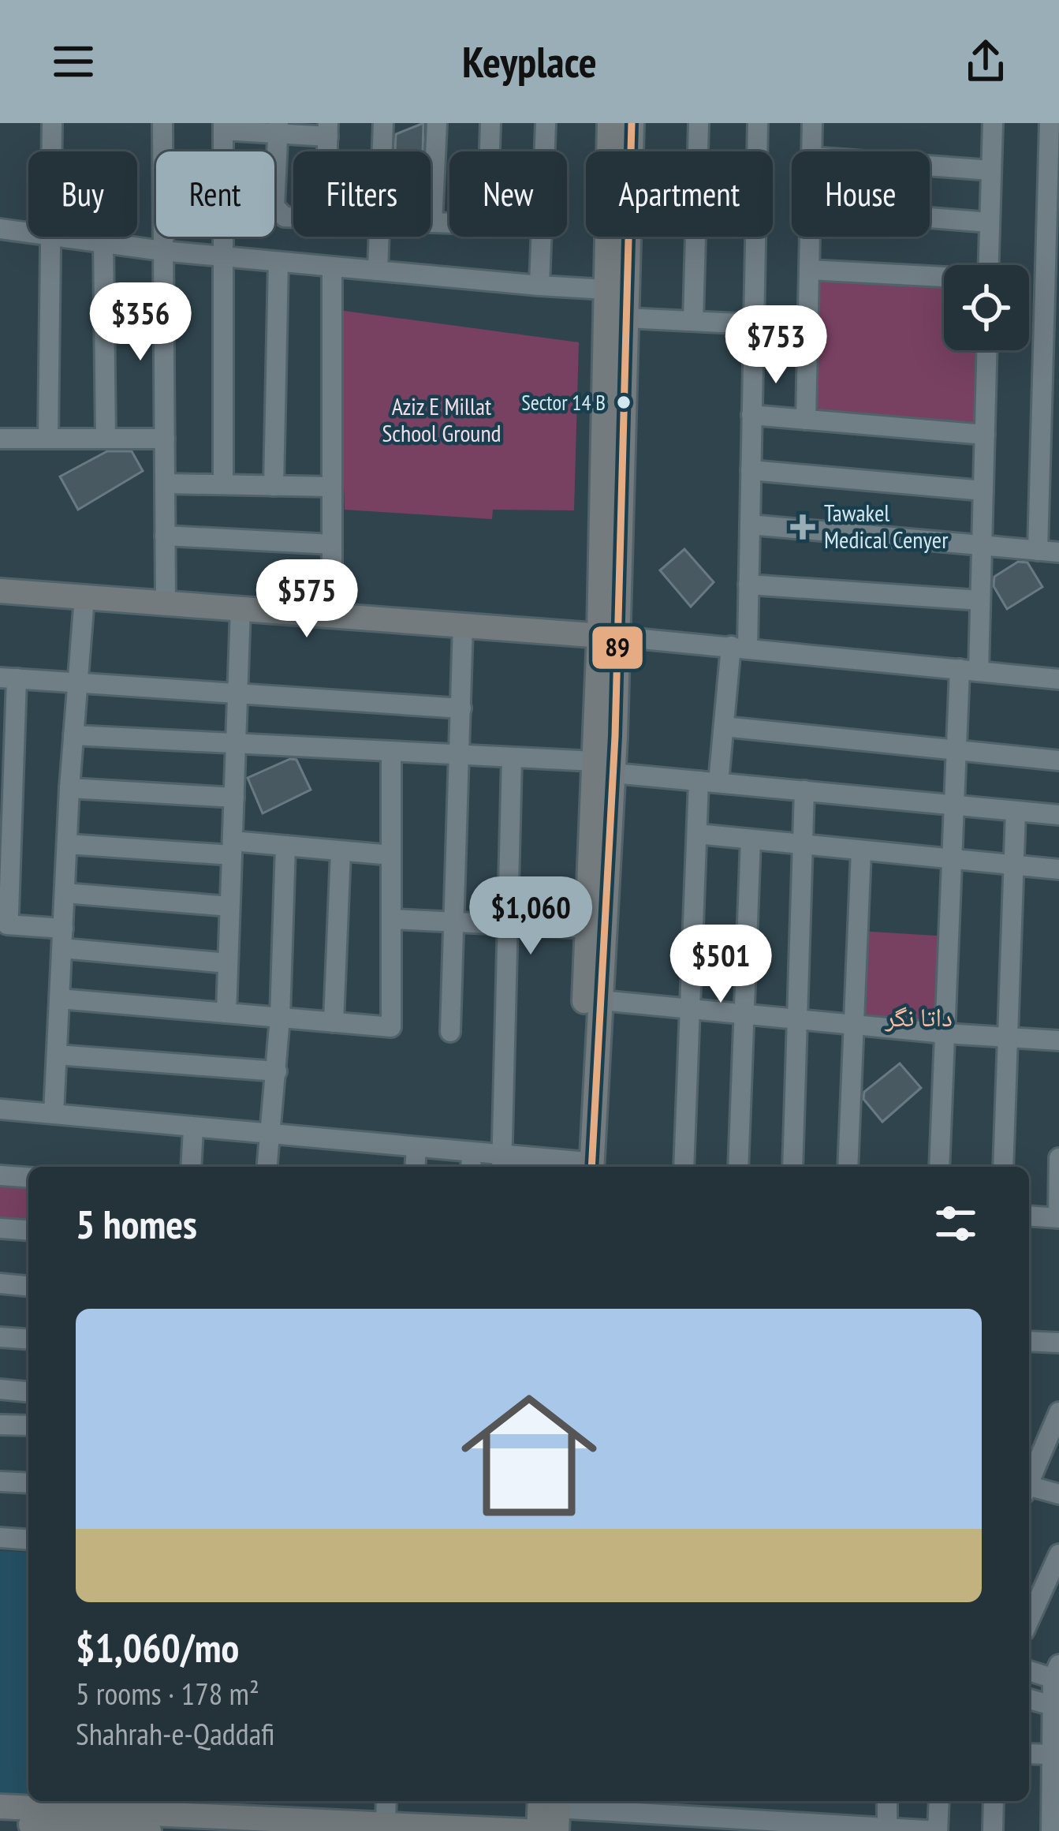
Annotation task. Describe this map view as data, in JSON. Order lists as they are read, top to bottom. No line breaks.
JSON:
{"districts":["داتا نگر"],"parks":["Aziz E Millat School Ground"],"places":{"other":["Sector 14 B"],"health":["Tawakel Medical Cenyer"]},"lines":["transit line 89"],"page":{"header":"Keyplace","chip":["Buy","Rent","Filters","New","Apartment","House"],"price":["$356","$753","$575","$1,060","$501"],"heading":"5 homes","list":[{"name":"$1,060/mo","note":"5 rooms · 178 m² · Shahrah-e-Qaddafi"}]}}
